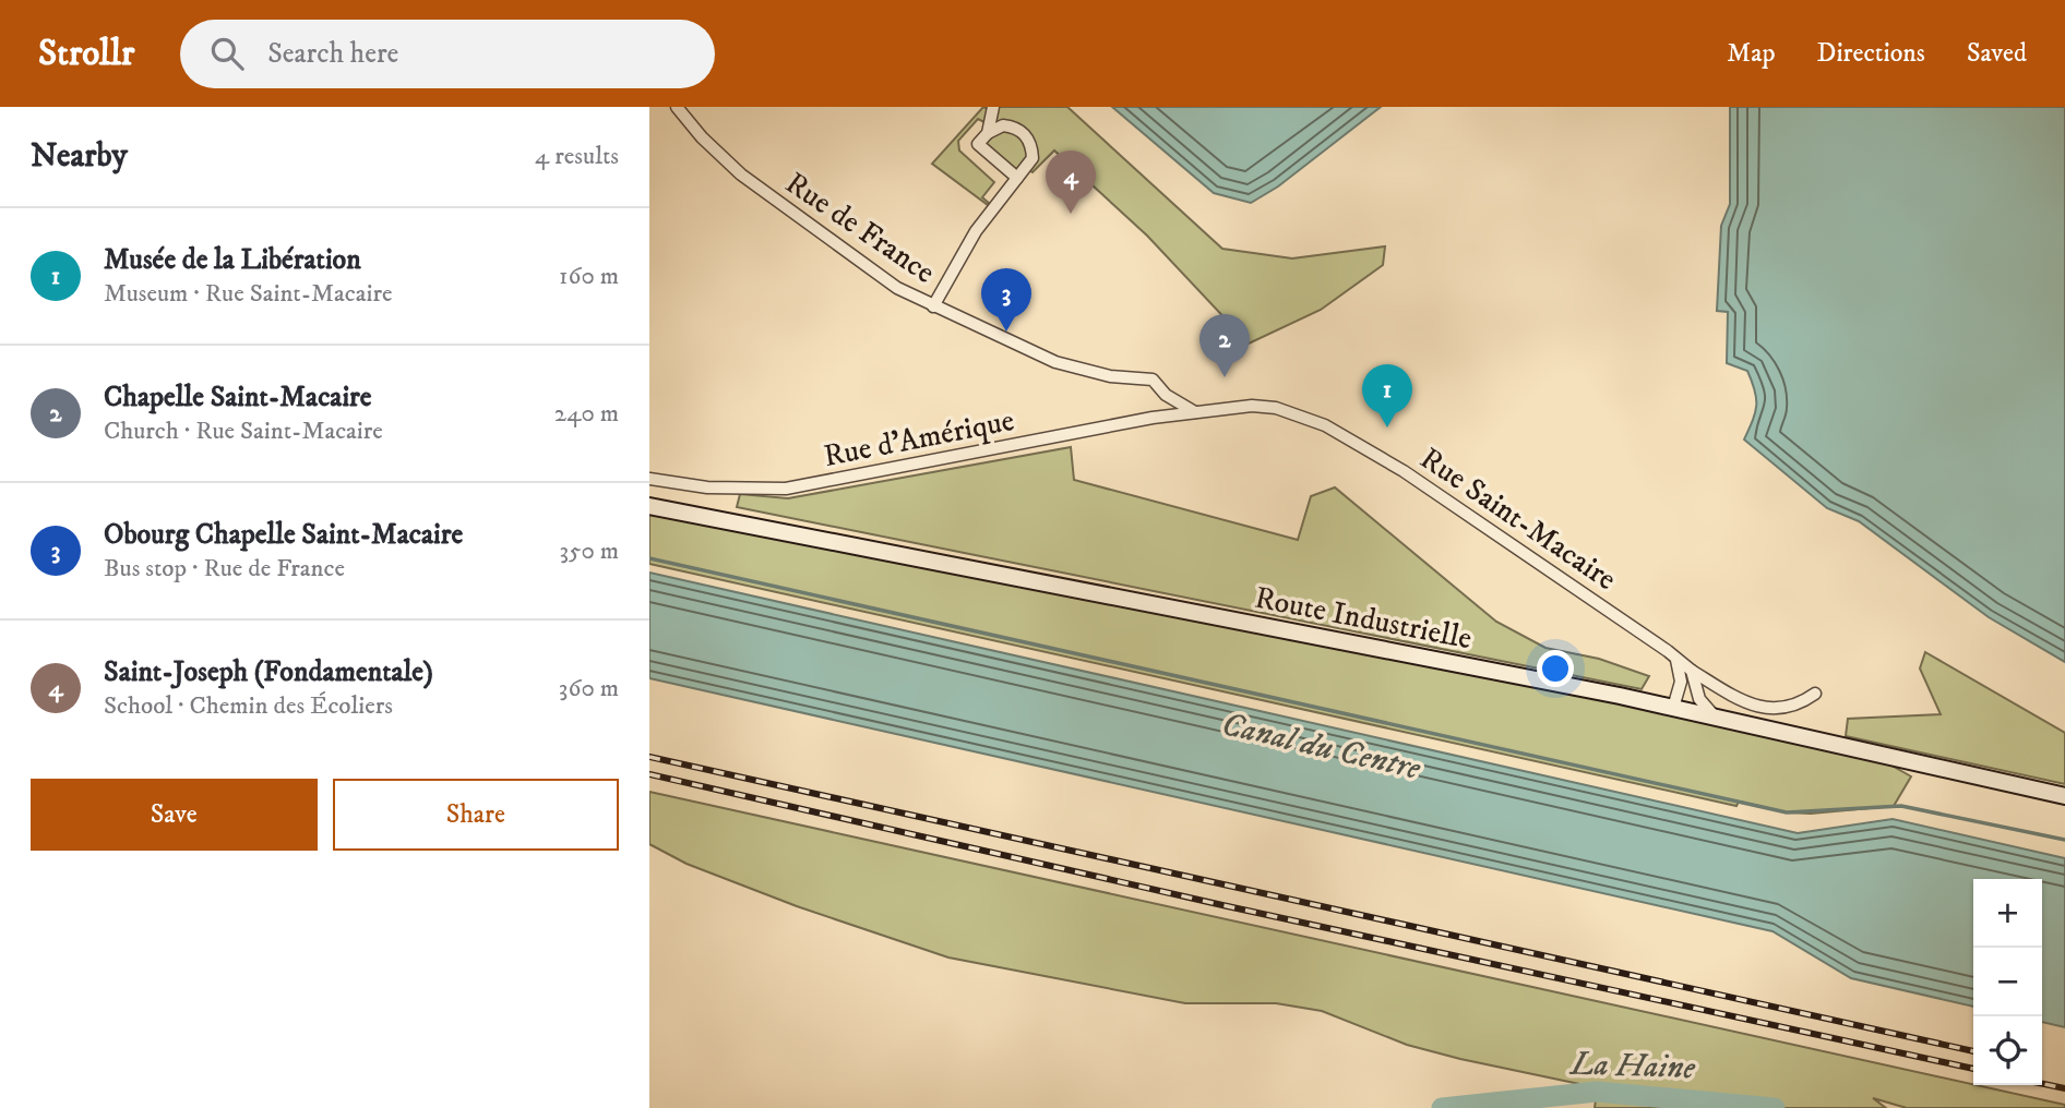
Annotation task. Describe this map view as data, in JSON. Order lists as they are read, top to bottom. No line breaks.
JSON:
{"streets":{"main road":["Route Industrielle"],"street":["Rue de France","Rue d'Amérique","Rue Saint-Macaire"]},"crossings":[["Rue de France","Rue d'Amérique"],["Rue de France","Rue Saint-Macaire"],["Rue d'Amérique","Rue Saint-Macaire"]],"water":["Canal du Centre","La Haine"],"page":{"header":"Strollr","search":"Search here","nav":["Map","Directions","Saved"],"heading":["Nearby","4 results"],"pins":["4","3","2","1"],"list":[{"mark":"1","name":"Musée de la Libération","note":"Museum · Rue Saint-Macaire","value":"160 m"},{"mark":"2","name":"Chapelle Saint-Macaire","note":"Church · Rue Saint-Macaire","value":"240 m"},{"mark":"3","name":"Obourg Chapelle Saint-Macaire","note":"Bus stop · Rue de France","value":"350 m"},{"mark":"4","name":"Saint-Joseph (Fondamentale)","note":"School · Chemin des Écoliers","value":"360 m"}],"buttons":["Save","Share"],"map_buttons":["+","−"]}}
